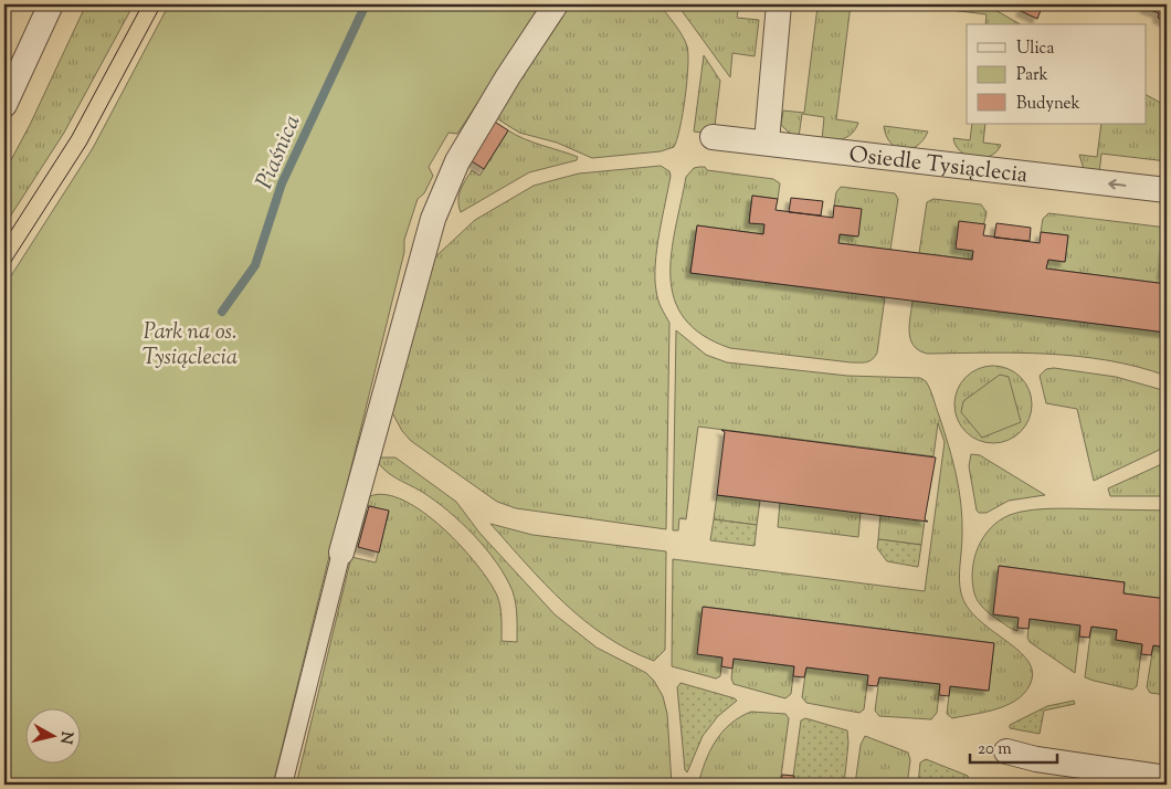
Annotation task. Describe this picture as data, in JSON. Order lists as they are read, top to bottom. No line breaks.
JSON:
{"streets":{"street":["Osiedle Tysiąclecia"]},"one_way":["Osiedle Tysiąclecia"],"water":["Piaśnica"],"parks":["Park na os. Tysiąclecia"],"legend":["Ulica","Park","Budynek"],"scale_bar":"20 m","north":"right"}
